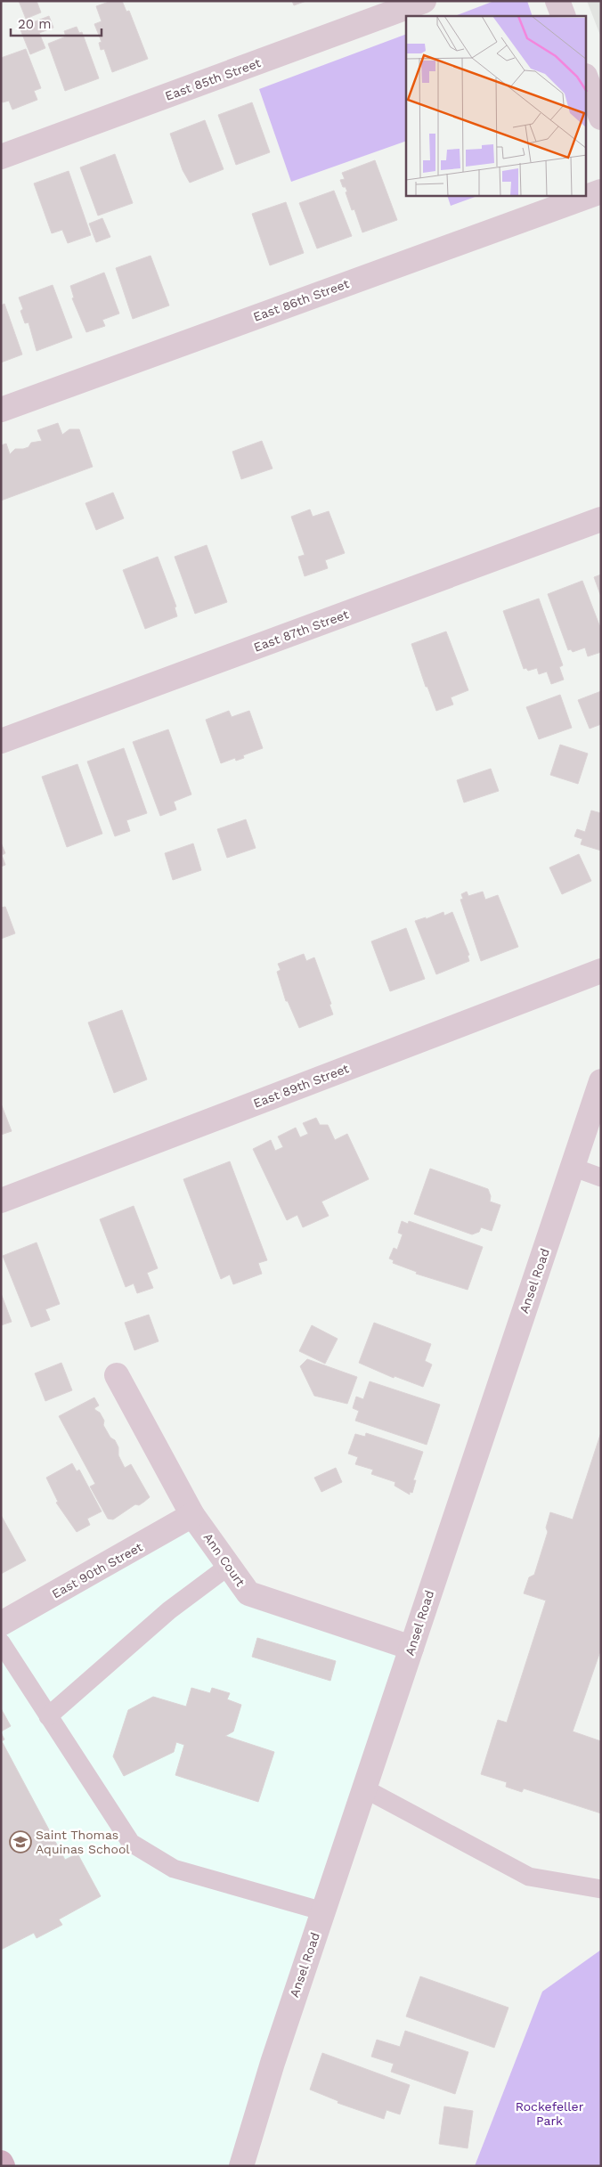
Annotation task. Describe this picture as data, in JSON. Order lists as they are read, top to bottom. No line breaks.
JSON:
{"streets":{"street":["East 85th Street","East 86th Street","East 87th Street","East 89th Street","Ansel Road","Ann Court","East 90th Street"]},"crossings":[["Ansel Road","Ann Court"],["Ann Court","East 90th Street"]],"parks":["Rockefeller Park"],"places":{"school or university":["Saint Thomas Aquinas School"]},"scale_bar":"20 m"}
